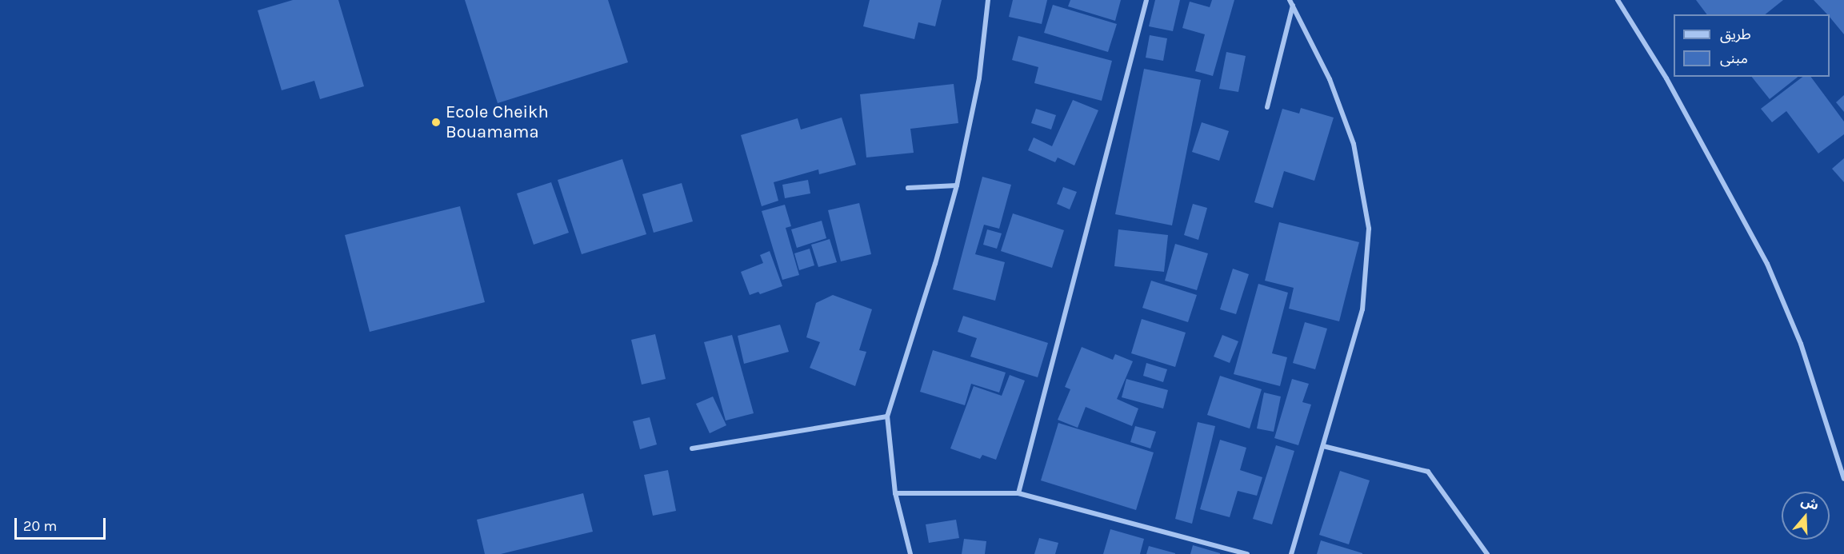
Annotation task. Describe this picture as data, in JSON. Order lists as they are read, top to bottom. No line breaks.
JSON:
{"places":["Ecole Cheikh Bouamama"],"legend":["طريق","مبنى"],"scale_bar":"20 m","north":"top"}
